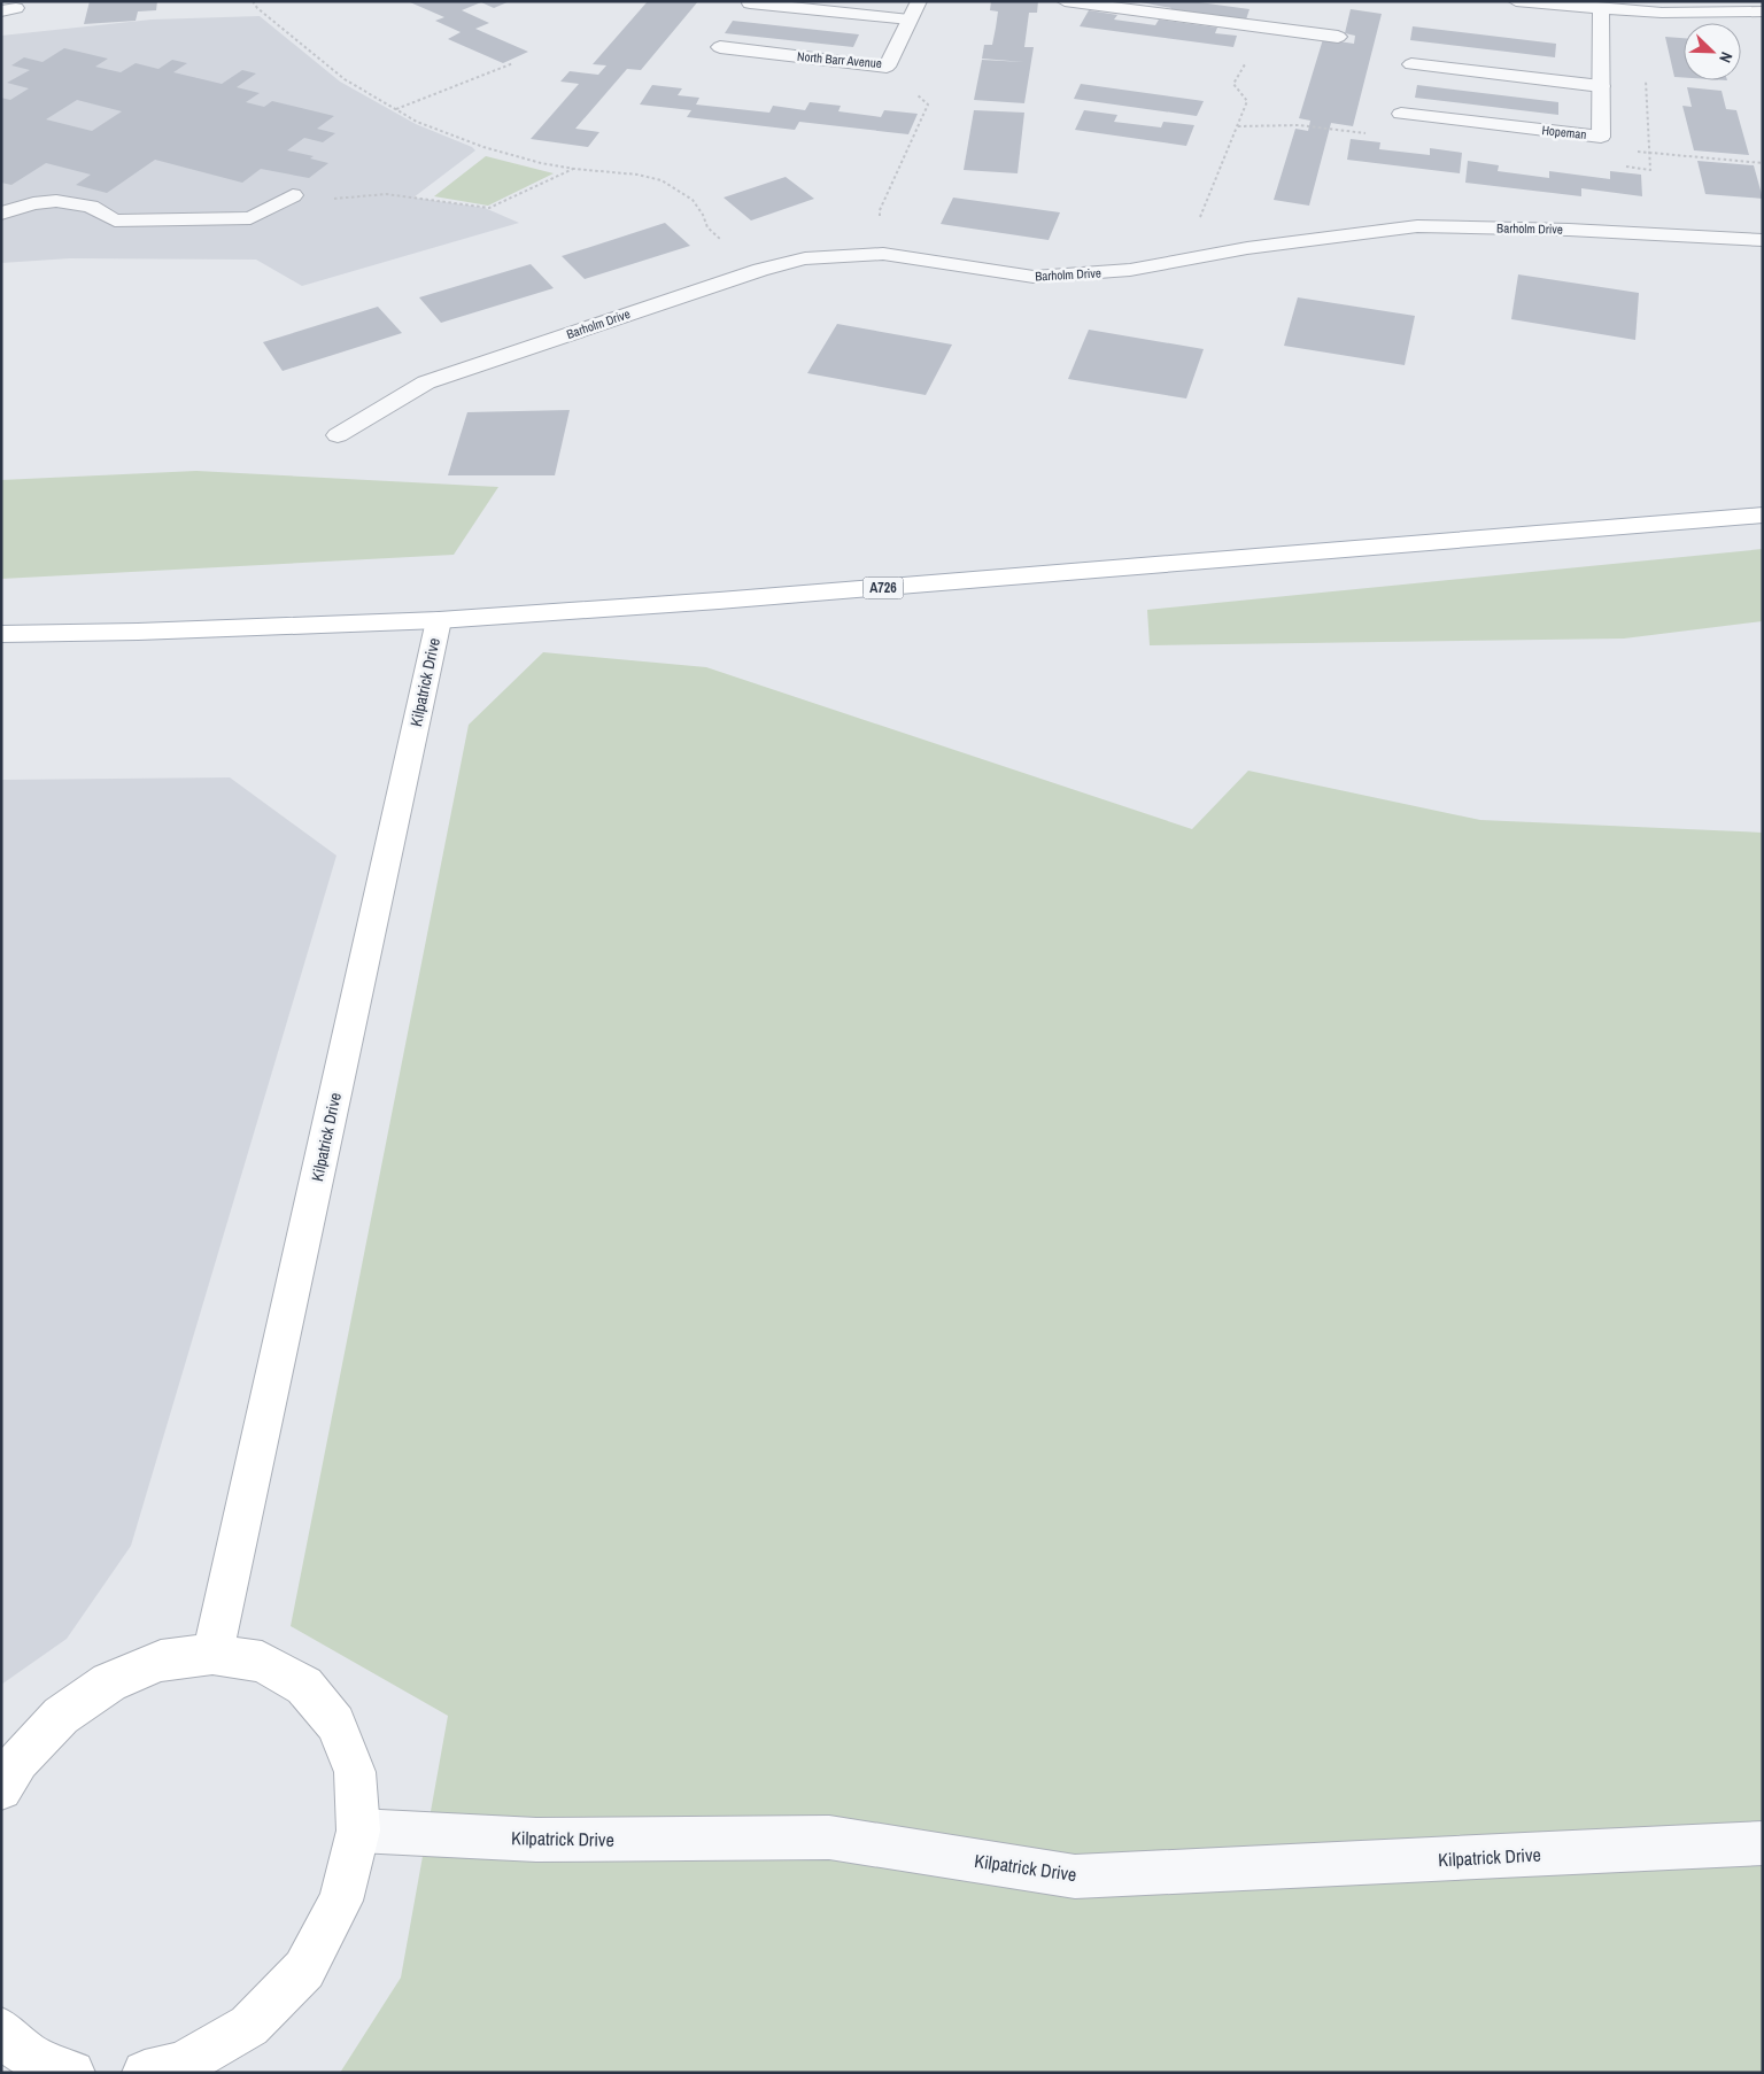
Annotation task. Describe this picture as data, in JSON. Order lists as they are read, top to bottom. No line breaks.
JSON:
{"streets":{"main road":["A726","Kilpatrick Drive"],"street":["North Barr Avenue","Hopeman","Barholm Drive"]},"crossings":[["A726","Kilpatrick Drive"]],"north":"bottom right"}
